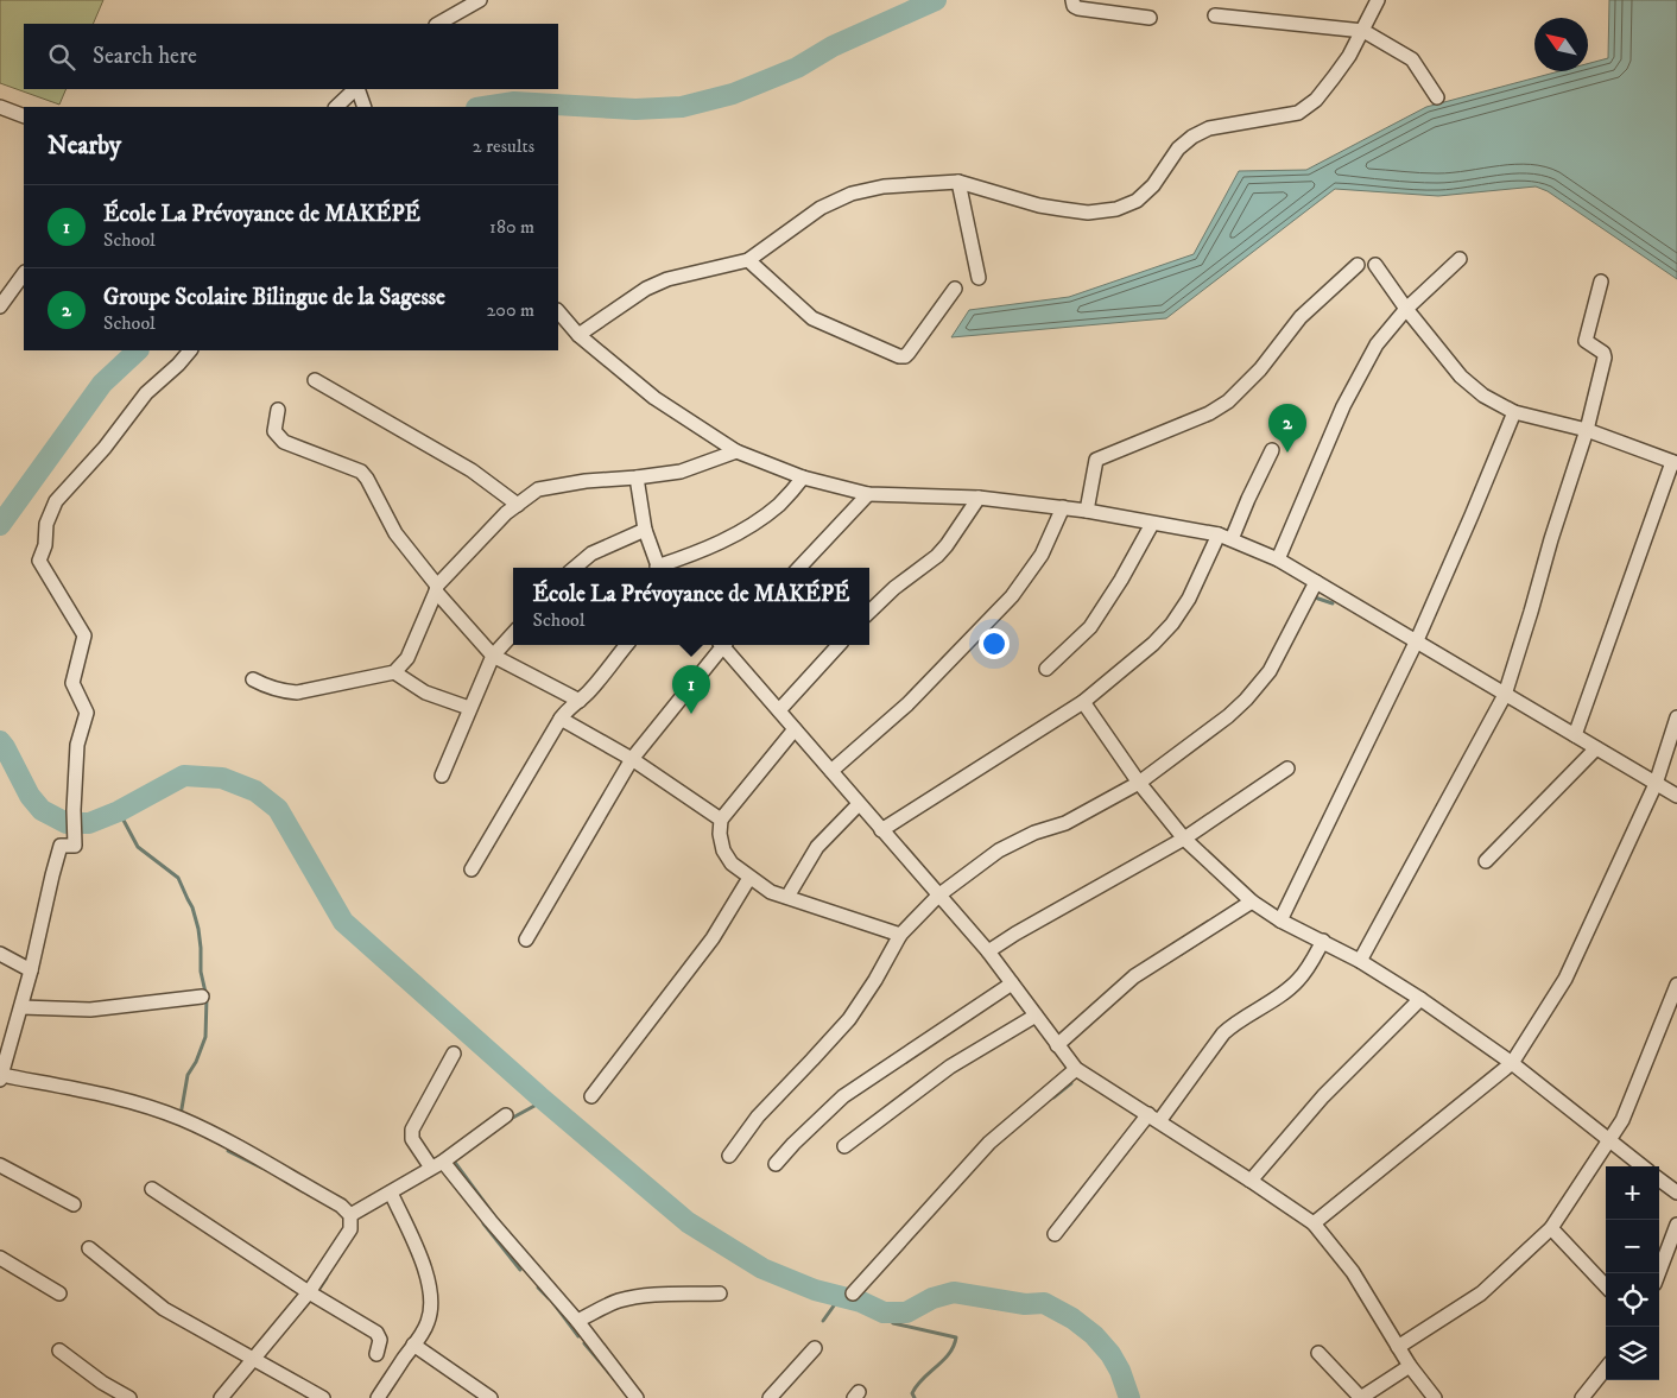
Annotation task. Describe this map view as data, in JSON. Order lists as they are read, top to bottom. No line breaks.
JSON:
{"north":"top left","page":{"search":"Search here","heading":["Nearby","2 results"],"list":[{"mark":"1","name":"École La Prévoyance de MAKÉPÉ","note":"School","value":"180 m"},{"mark":"2","name":"Groupe Scolaire Bilingue de la Sagesse","note":"School","value":"200 m"}],"pins":["2","1"],"popup":["École La Prévoyance de MAKÉPÉ","School"],"map_buttons":["+","−"]}}
